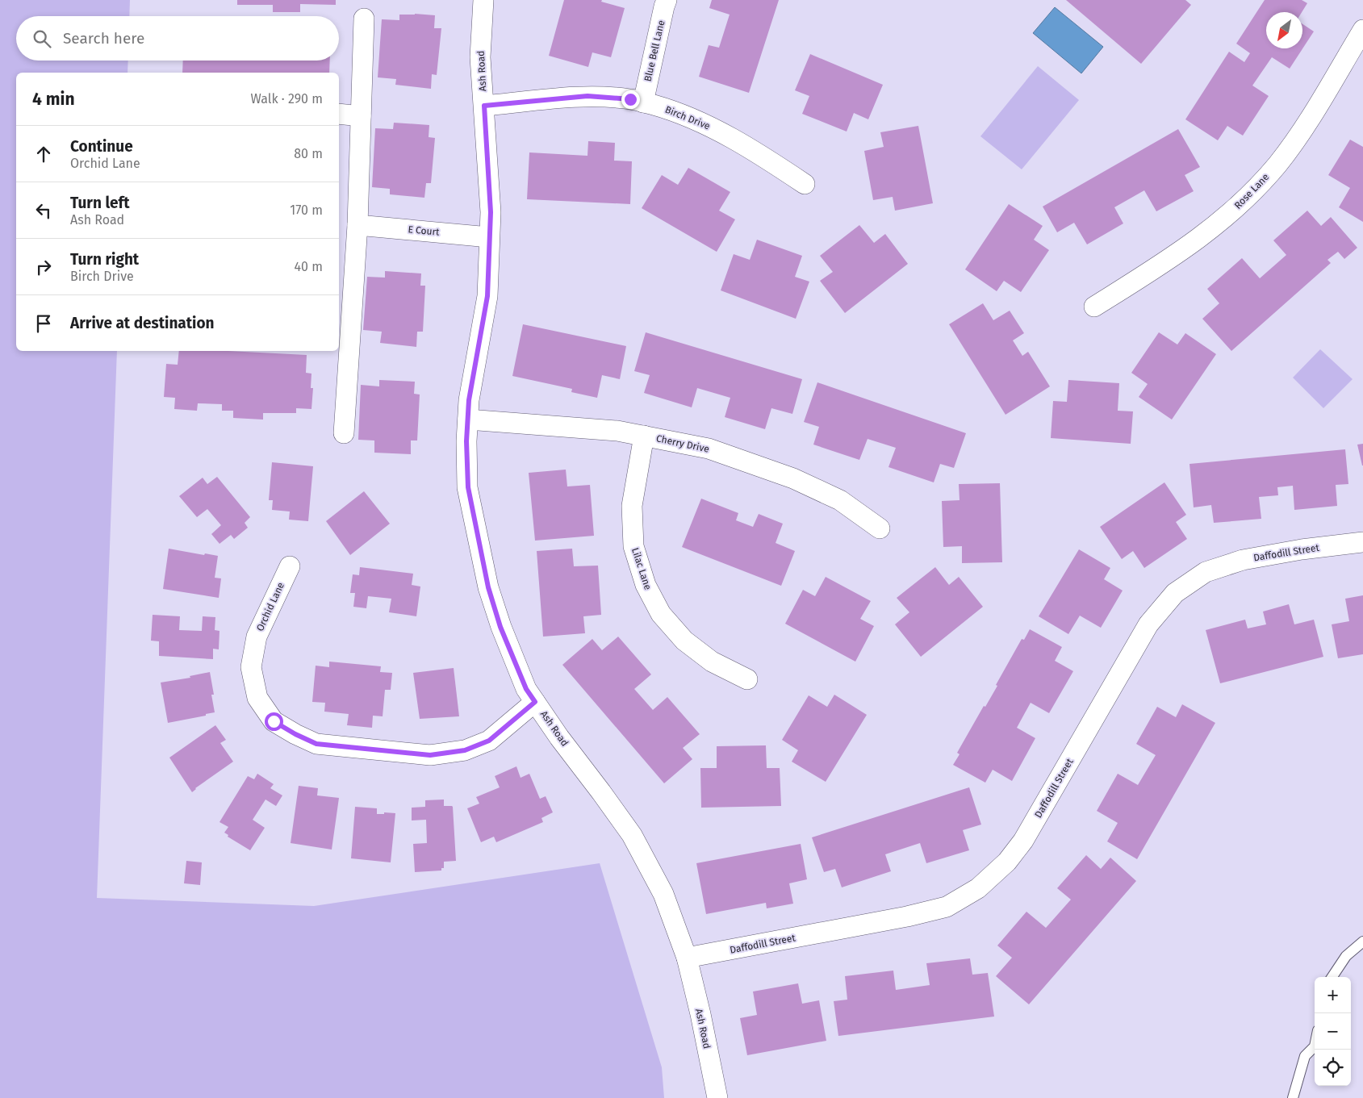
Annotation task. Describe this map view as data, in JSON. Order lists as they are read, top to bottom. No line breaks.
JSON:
{"streets":{"street":["Blue Bell Lane","Ash Road","Birch Drive","Rose Lane","E Court","Cherry Drive","Daffodill Street","Lilac Lane","Orchid Lane"]},"crossings":[["Blue Bell Lane","Birch Drive"],["Ash Road","Birch Drive"],["Ash Road","E Court"],["Ash Road","Cherry Drive"],["Ash Road","Daffodill Street"],["Ash Road","Orchid Lane"],["Cherry Drive","Lilac Lane"]],"north":"bottom left","page":{"search":"Search here","heading":["4 min","Walk · 290 m"],"list":[["Continue","Orchid Lane","80 m"],["Turn left","Ash Road","170 m"],["Turn right","Birch Drive","40 m"],"Arrive at destination"],"map_buttons":["+","−"]}}
